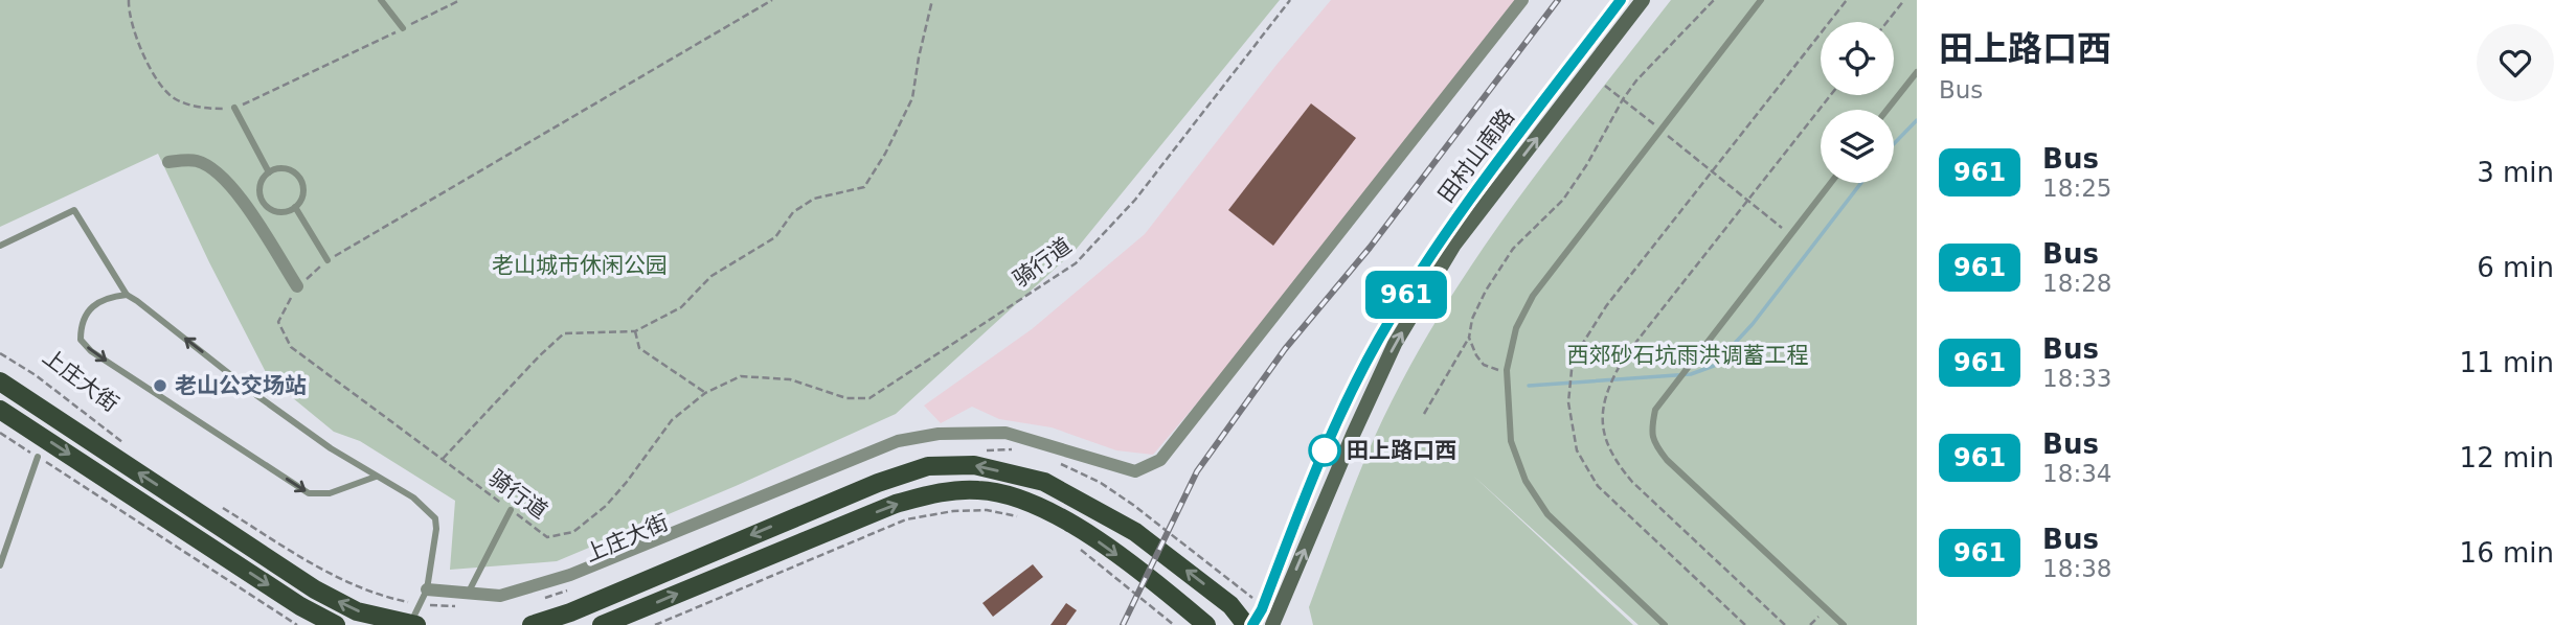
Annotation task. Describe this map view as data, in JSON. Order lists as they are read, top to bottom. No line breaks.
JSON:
{"streets":{"main road":["田村山南路","上庄大街"],"path":["骑行道"]},"parks":["老山城市休闲公园","西郊砂石坑雨洪调蓄工程"],"places":["老山公交场站","田上路口西"],"lines":["bus line 961"],"page":{"on_map":"961","heading":["田上路口西","Bus"],"list":[{"mark":"961","name":"Bus","note":"18:25","value":"3 min"},{"mark":"961","name":"Bus","note":"18:28","value":"6 min"},{"mark":"961","name":"Bus","note":"18:33","value":"11 min"},{"mark":"961","name":"Bus","note":"18:34","value":"12 min"},{"mark":"961","name":"Bus","note":"18:38","value":"16 min"}]}}
